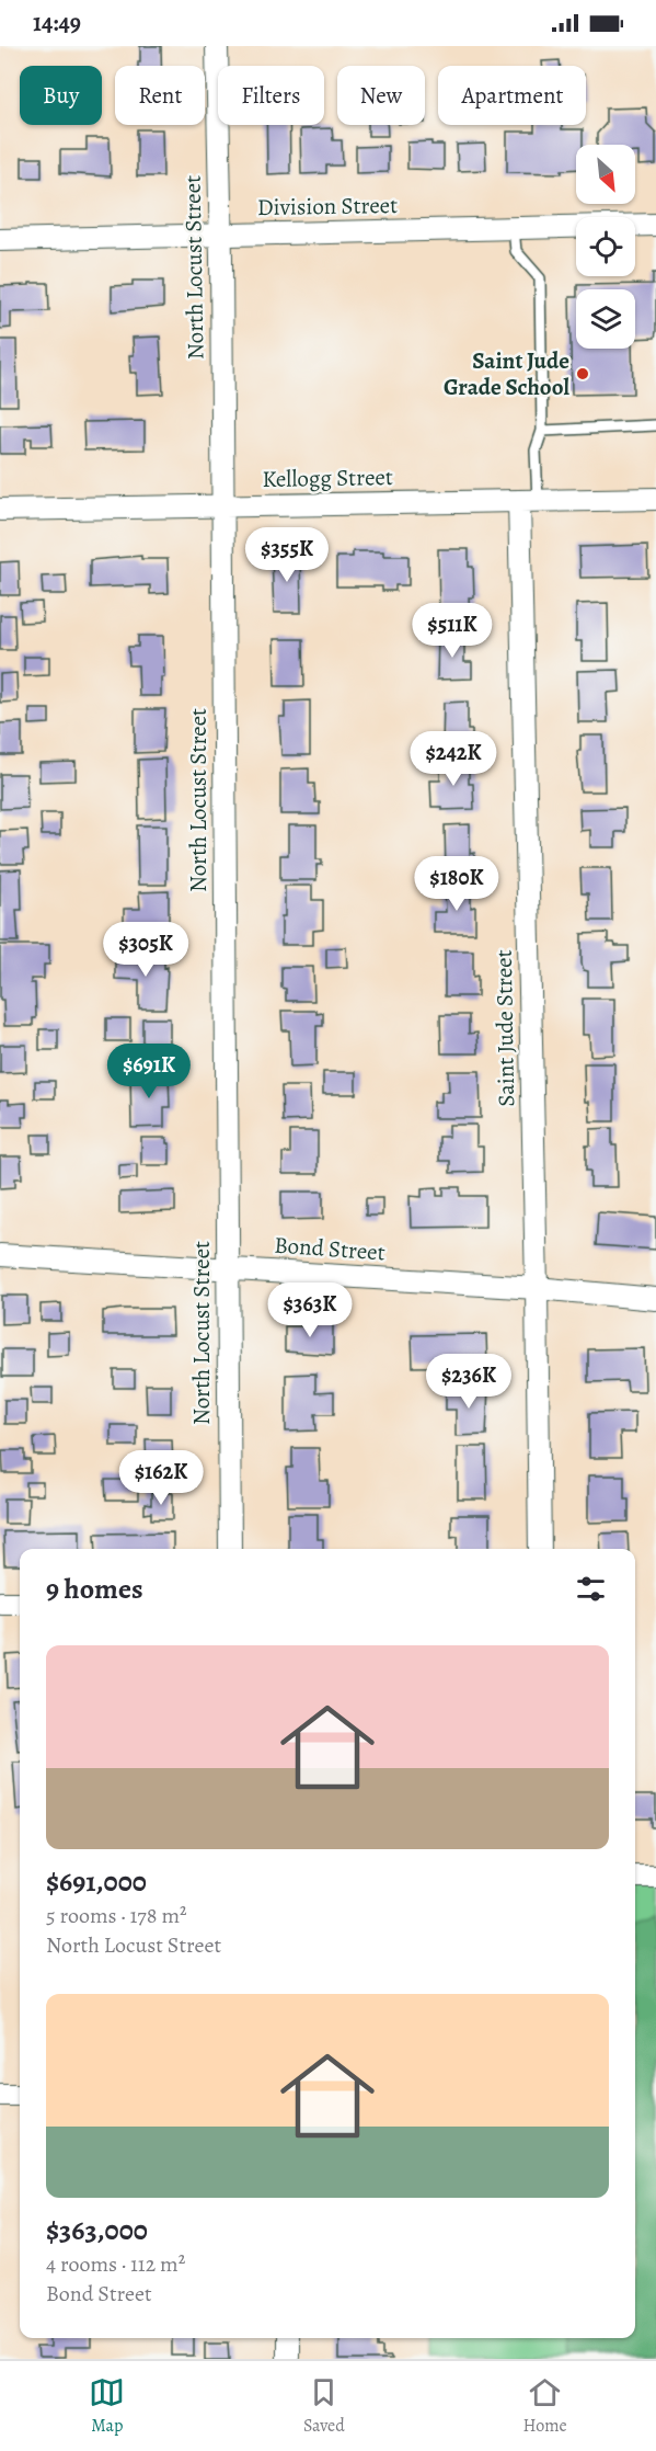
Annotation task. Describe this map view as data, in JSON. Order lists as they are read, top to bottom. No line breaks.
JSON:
{"streets":{"street":["Division Street","North Locust Street","Kellogg Street","Saint Jude Street","Bond Street"]},"crossings":[["Division Street","North Locust Street"],["North Locust Street","Kellogg Street"],["North Locust Street","Bond Street"],["Kellogg Street","Saint Jude Street"],["Saint Jude Street","Bond Street"]],"places":["Saint Jude Grade School"],"north":"bottom right","page":{"status":"14:49","chip":["Buy","Rent","Filters","New","Apartment"],"price":["$355K","$511K","$242K","$180K","$305K","$691K","$363K","$236K","$162K"],"heading":"9 homes","list":[{"name":"$691,000","note":"5 rooms · 178 m² · North Locust Street"},{"name":"$363,000","note":"4 rooms · 112 m² · Bond Street"}],"tabs":["Map","Saved","Home"]}}
